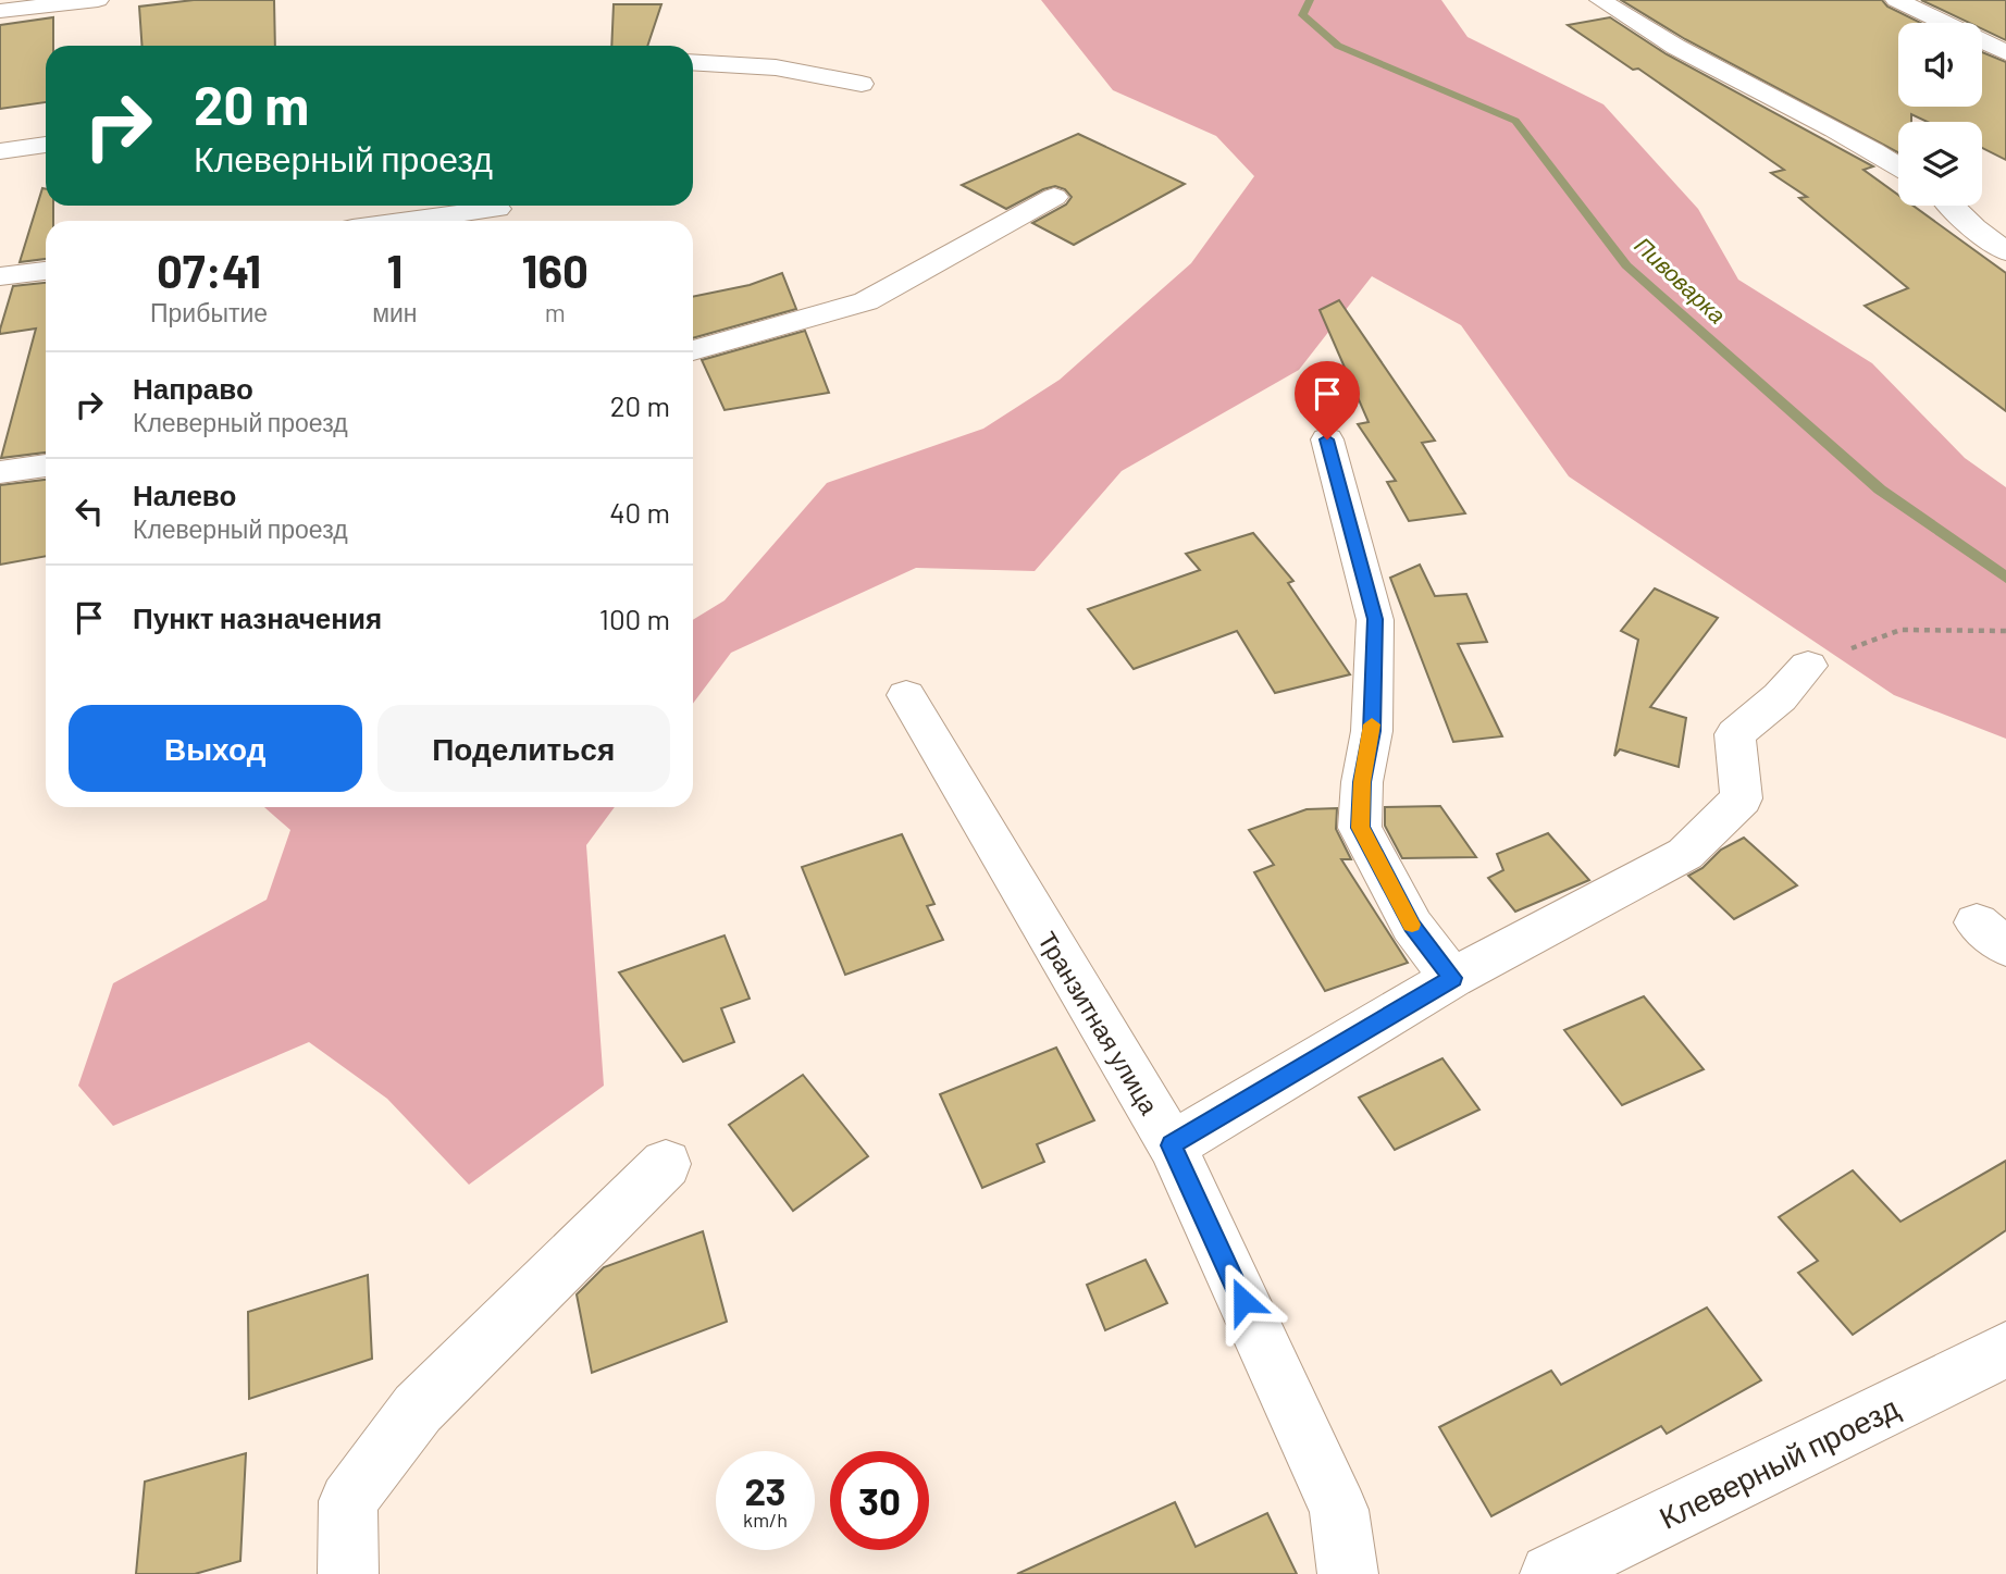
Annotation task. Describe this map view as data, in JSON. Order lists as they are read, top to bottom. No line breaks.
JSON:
{"streets":{"street":["Транзитная улица","Клеверный проезд"]},"water":["Пивоварка"],"page":{"turn":["20 m","Клеверный проезд"],"eta":["07:41","Прибытие","1","мин","160","m"],"list":[{"name":"Направо","note":"Клеверный проезд","value":"20 m"},{"name":"Налево","note":"Клеверный проезд","value":"40 m"},{"name":"Пункт назначения","value":"100 m"}],"buttons":["Выход","Поделиться"],"speed":"23 km/h","limit":"30"}}
